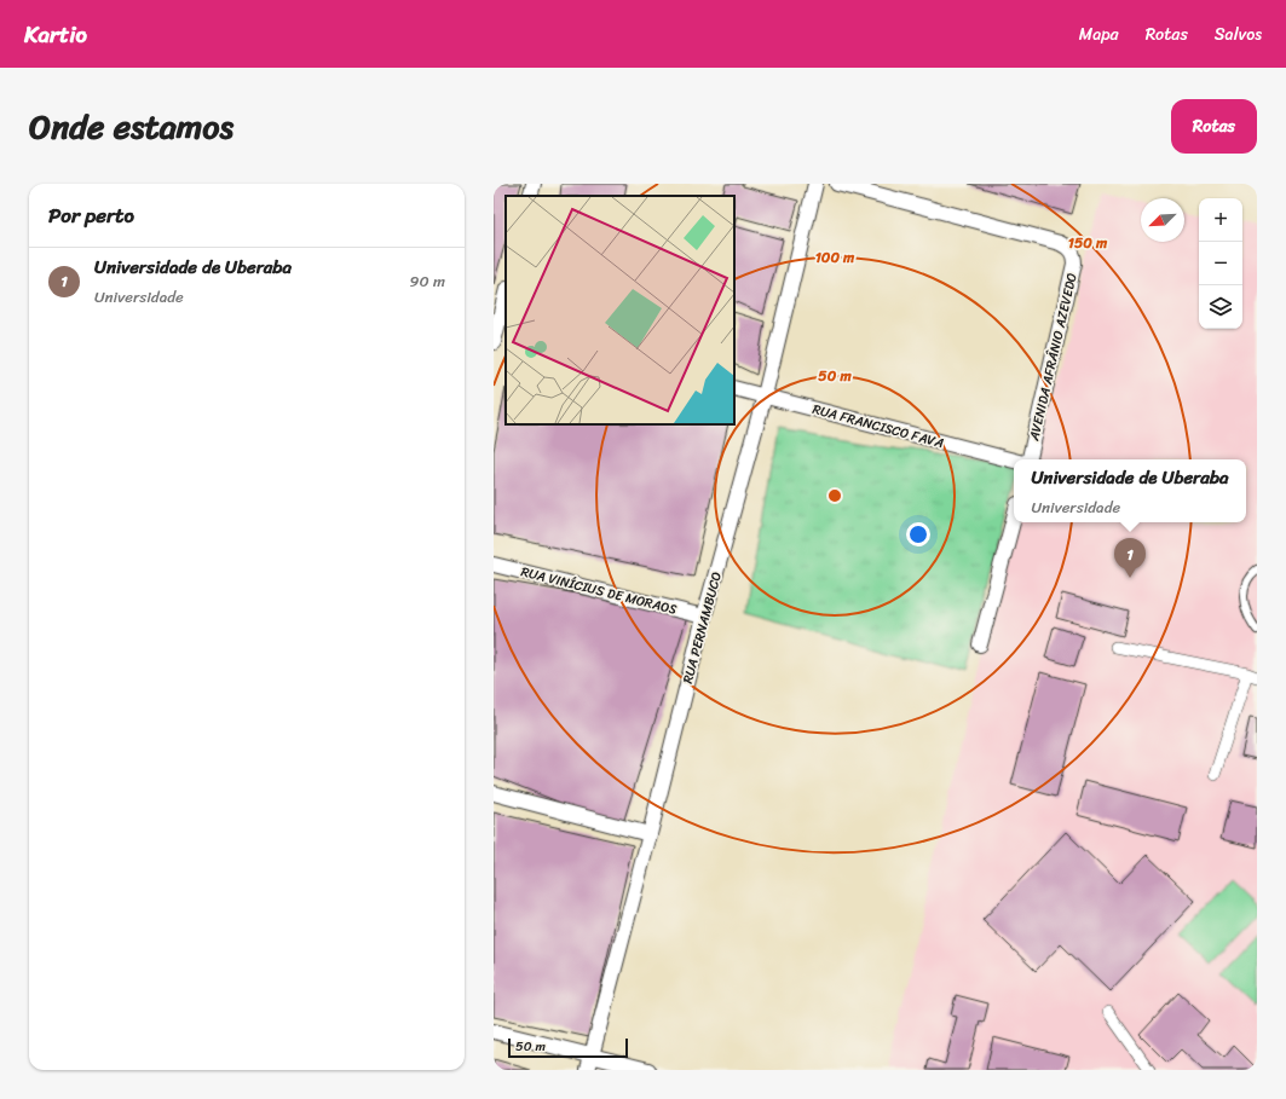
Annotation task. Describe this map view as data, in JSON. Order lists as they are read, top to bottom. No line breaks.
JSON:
{"streets":{"street":["AVENIDA AFRÂNIO AZEVEDO","RUA FRANCISCO FAVA","RUA VINÍCIUS DE MORAOS","RUA PERNAMBUCO"]},"crossings":[["RUA FRANCISCO FAVA","RUA PERNAMBUCO"],["RUA VINÍCIUS DE MORAOS","RUA PERNAMBUCO"]],"scale_bar":"50 m","north":"bottom left","page":{"header":"Kartio","nav":["Mapa","Rotas","Salvos"],"title":"Onde estamos","buttons":"Rotas","heading":"Por perto","map_buttons":["+","−"],"list":[{"mark":"1","name":"Universidade de Uberaba","note":"Universidade","value":"90 m"}],"popup":["Universidade de Uberaba","Universidade"],"pins":"1","scale":"50 m"},"rings":["150 m","100 m","50 m"]}
